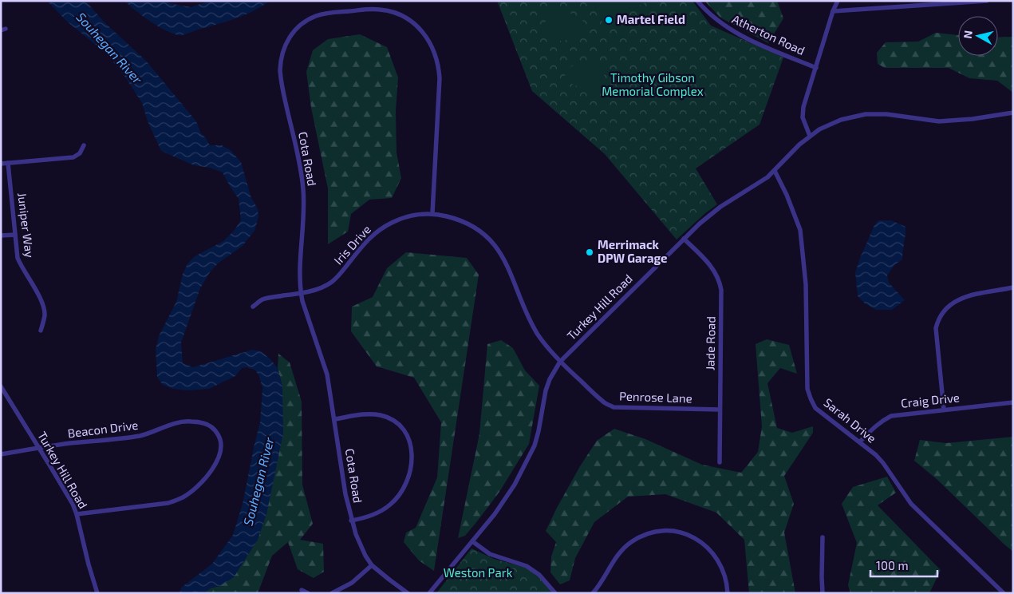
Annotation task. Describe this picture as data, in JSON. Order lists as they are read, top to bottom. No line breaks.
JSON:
{"streets":{"street":["Atherton Road","Cota Road","Juniper Way","Iris Drive","Turkey Hill Road","Jade Road","Penrose Lane","Craig Drive","Sarah Drive","Beacon Drive"]},"crossings":[["Cota Road","Iris Drive"],["Iris Drive","Turkey Hill Road"],["Iris Drive","Penrose Lane"],["Turkey Hill Road","Jade Road"],["Turkey Hill Road","Penrose Lane"],["Turkey Hill Road","Sarah Drive"],["Turkey Hill Road","Beacon Drive"],["Jade Road","Penrose Lane"],["Craig Drive","Sarah Drive"]],"water":["Souhegan River"],"parks":["Timothy Gibson Memorial Complex","Weston Park"],"places":["Martel Field","Merrimack DPW Garage"],"scale_bar":"100 m","north":"left"}
